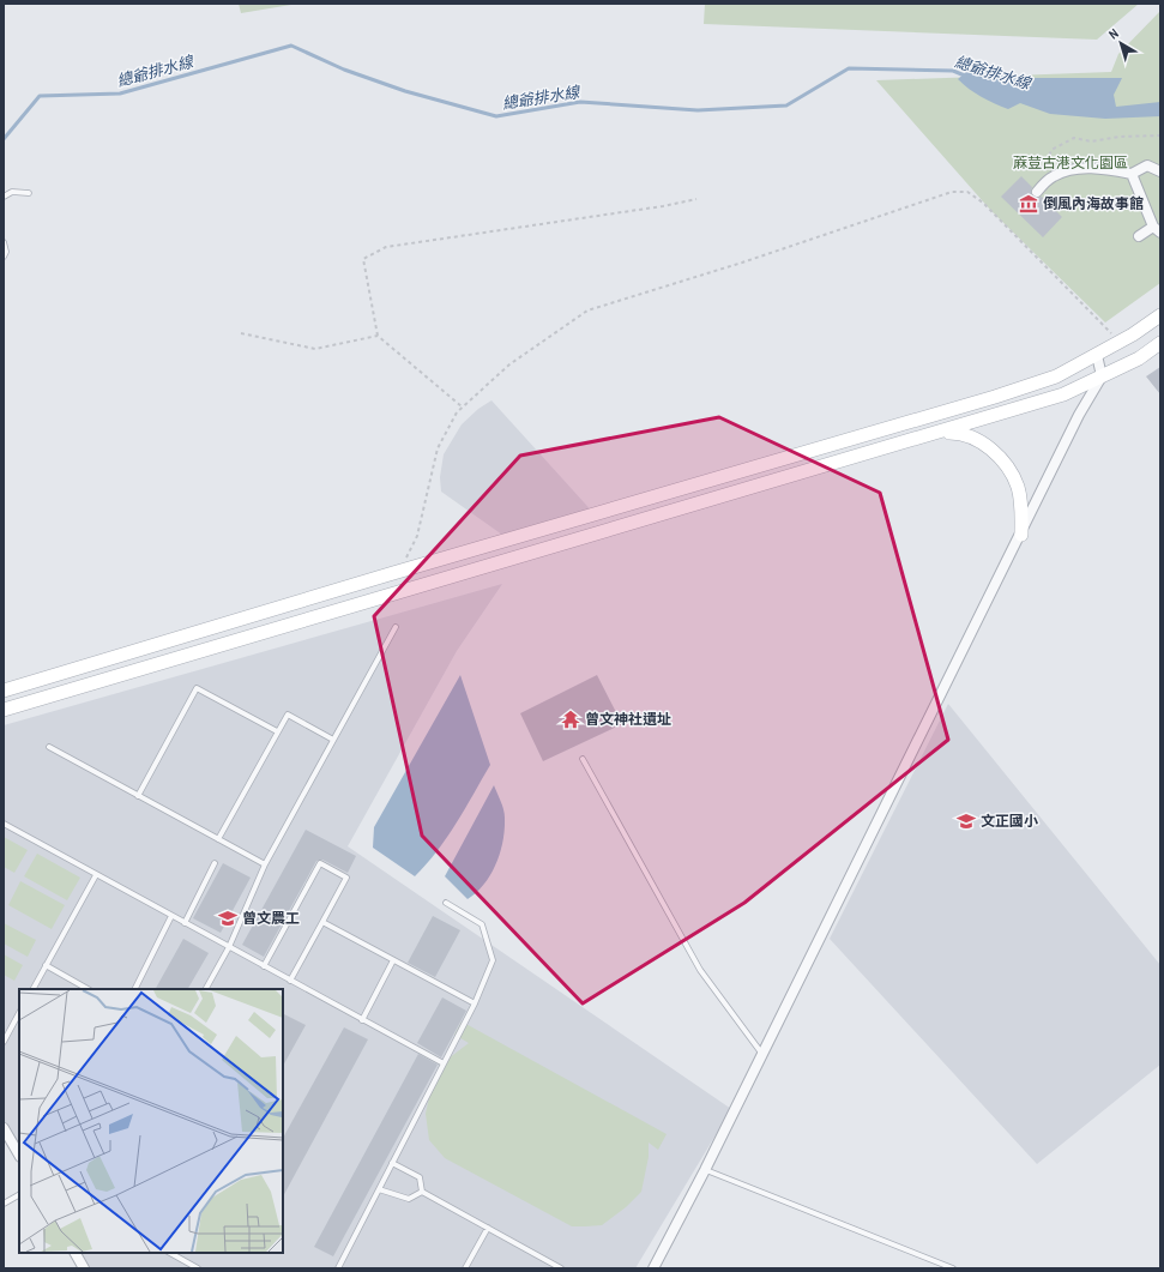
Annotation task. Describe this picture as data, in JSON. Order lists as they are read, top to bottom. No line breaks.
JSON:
{"water":["總爺排水線"],"parks":["蔴荳古港文化園區"],"places":{"museum":["倒風內海故事館"],"temple":["曾文神社遺址"],"school or university":["文正國小","曾文農工"]},"north":"top left"}
